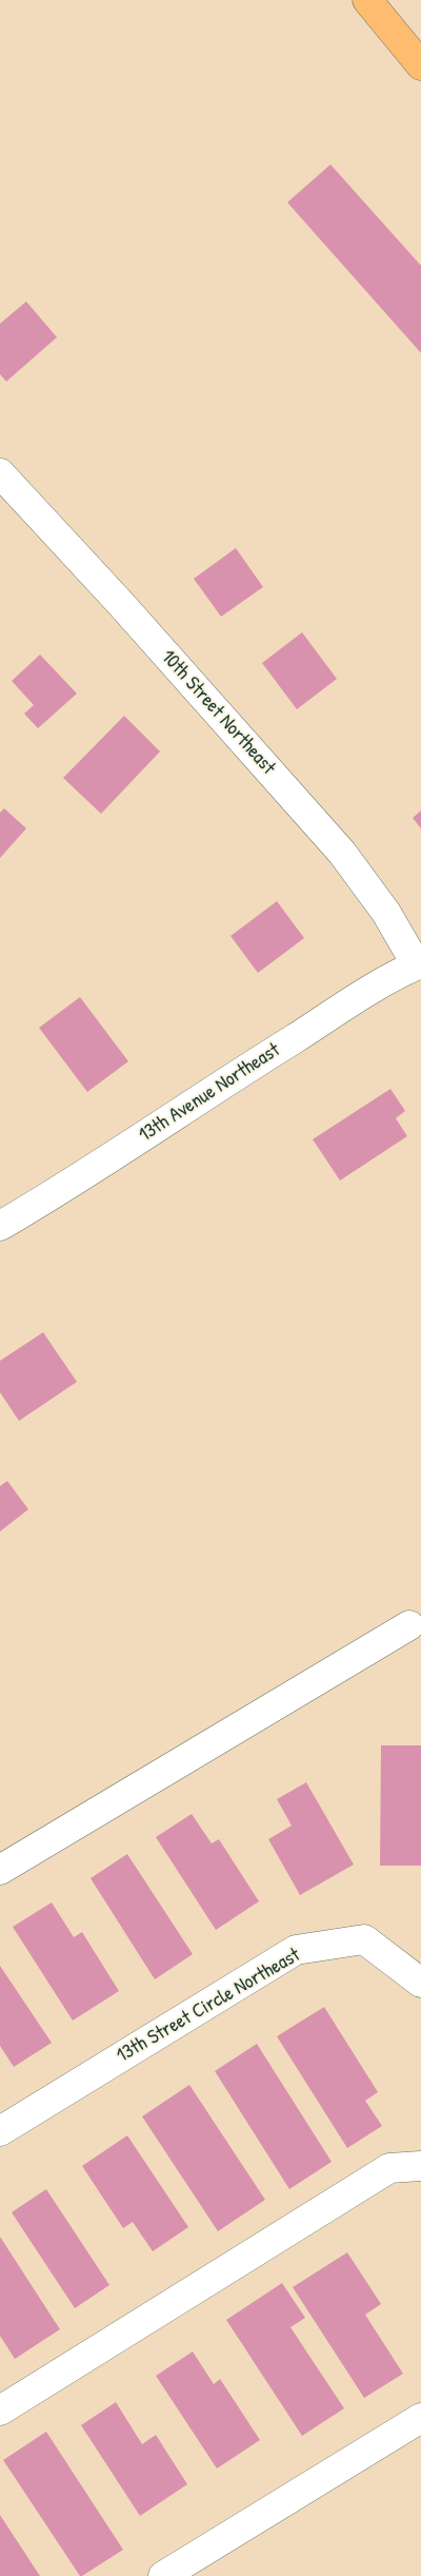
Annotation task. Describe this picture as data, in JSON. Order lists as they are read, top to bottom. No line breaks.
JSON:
{"streets":{"street":["10th Street Northeast","13th Avenue Northeast","13th Street Circle Northeast"]},"crossings":[["10th Street Northeast","13th Avenue Northeast"]]}
